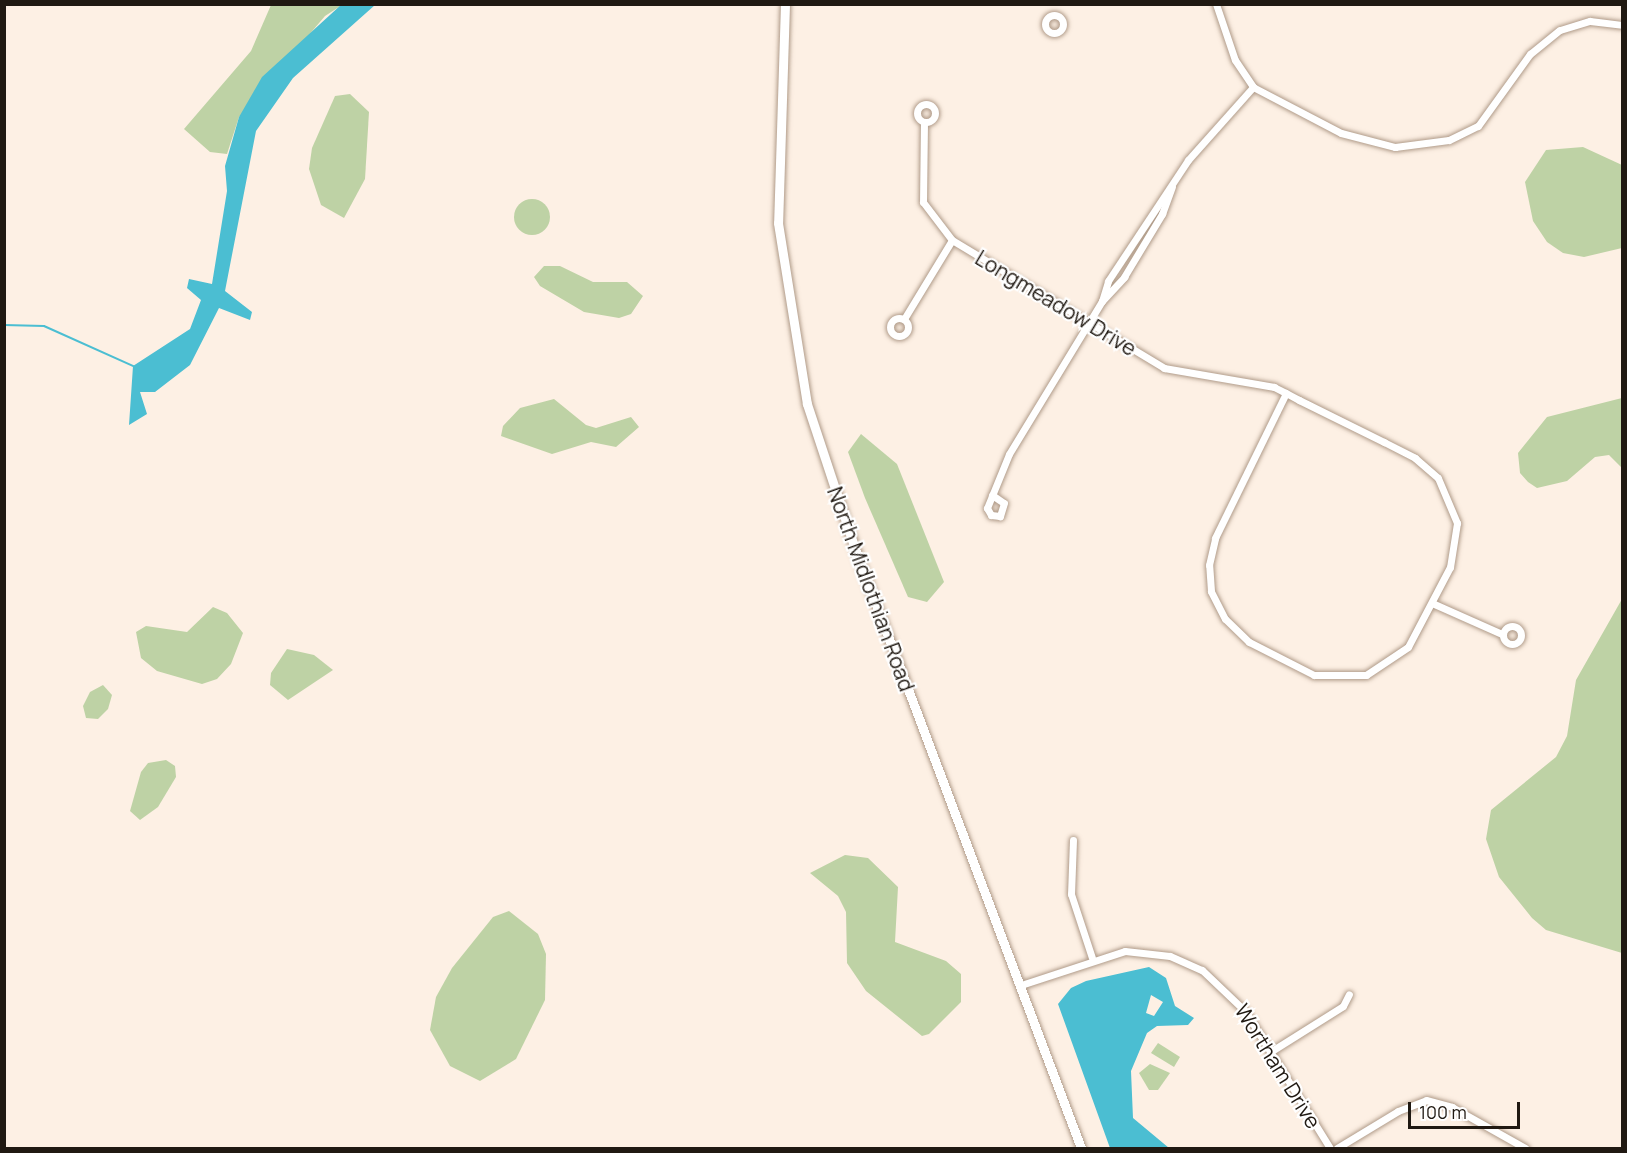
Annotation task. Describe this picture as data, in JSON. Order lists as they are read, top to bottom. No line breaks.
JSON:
{"streets":{"main road":["North Midlothian Road"],"street":["Longmeadow Drive","Wortham Drive"]},"crossings":[["North Midlothian Road","Wortham Drive"]],"scale_bar":"100 m"}
